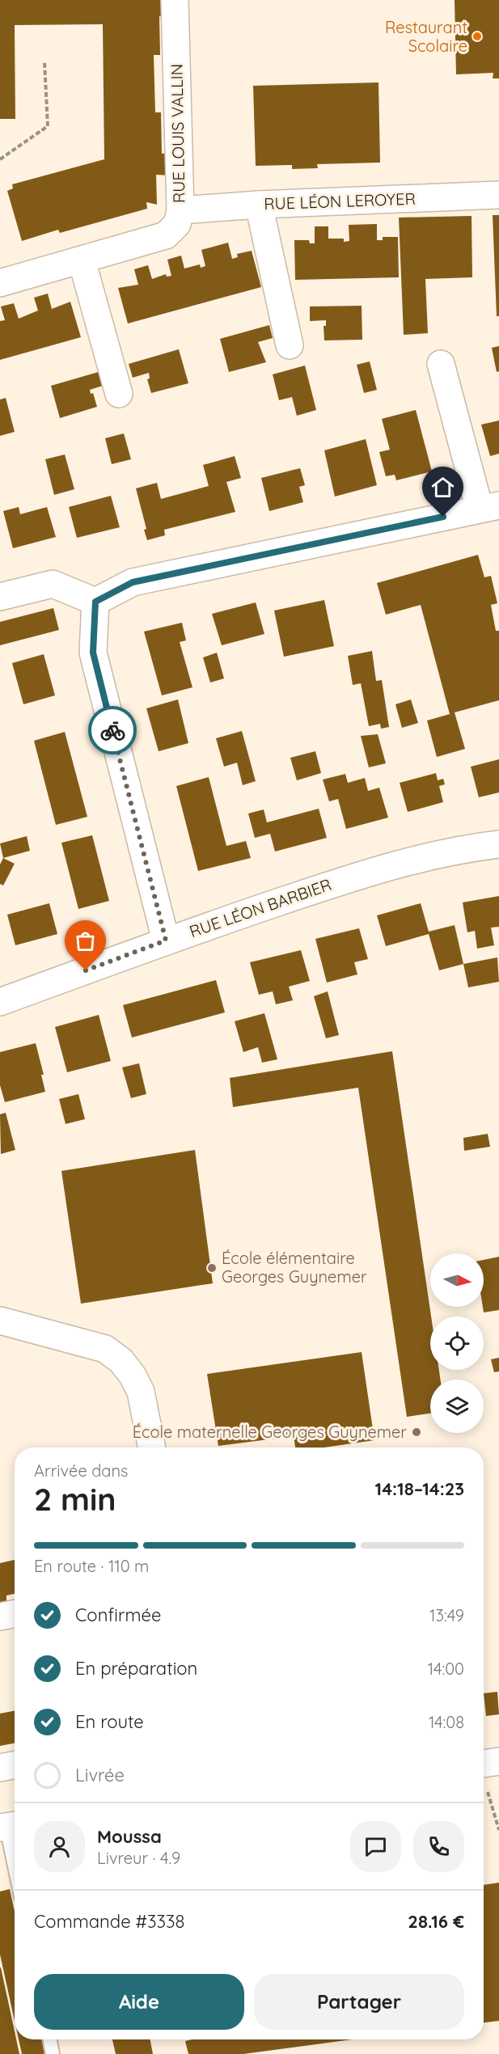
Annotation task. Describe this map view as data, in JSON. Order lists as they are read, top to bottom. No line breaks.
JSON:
{"streets":{"street":["RUE LOUIS VALLIN","RUE LÉON LEROYER","RUE LÉON BARBIER"]},"crossings":[["RUE LOUIS VALLIN","RUE LÉON LEROYER"]],"places":["Restaurant Scolaire","École élémentaire Georges Guynemer","École maternelle Georges Guynemer"],"north":"right","page":{"heading":["2 min","Arrivée dans","14:18–14:23"],"panel":["Moussa","Livreur · 4.9","Commande #3338","28.16 €"],"bar":"En route · 110 m","list":[["Confirmée","13:49"],["En préparation","14:00"],["En route","14:08"],"Livrée"],"buttons":["Aide","Partager"]}}
